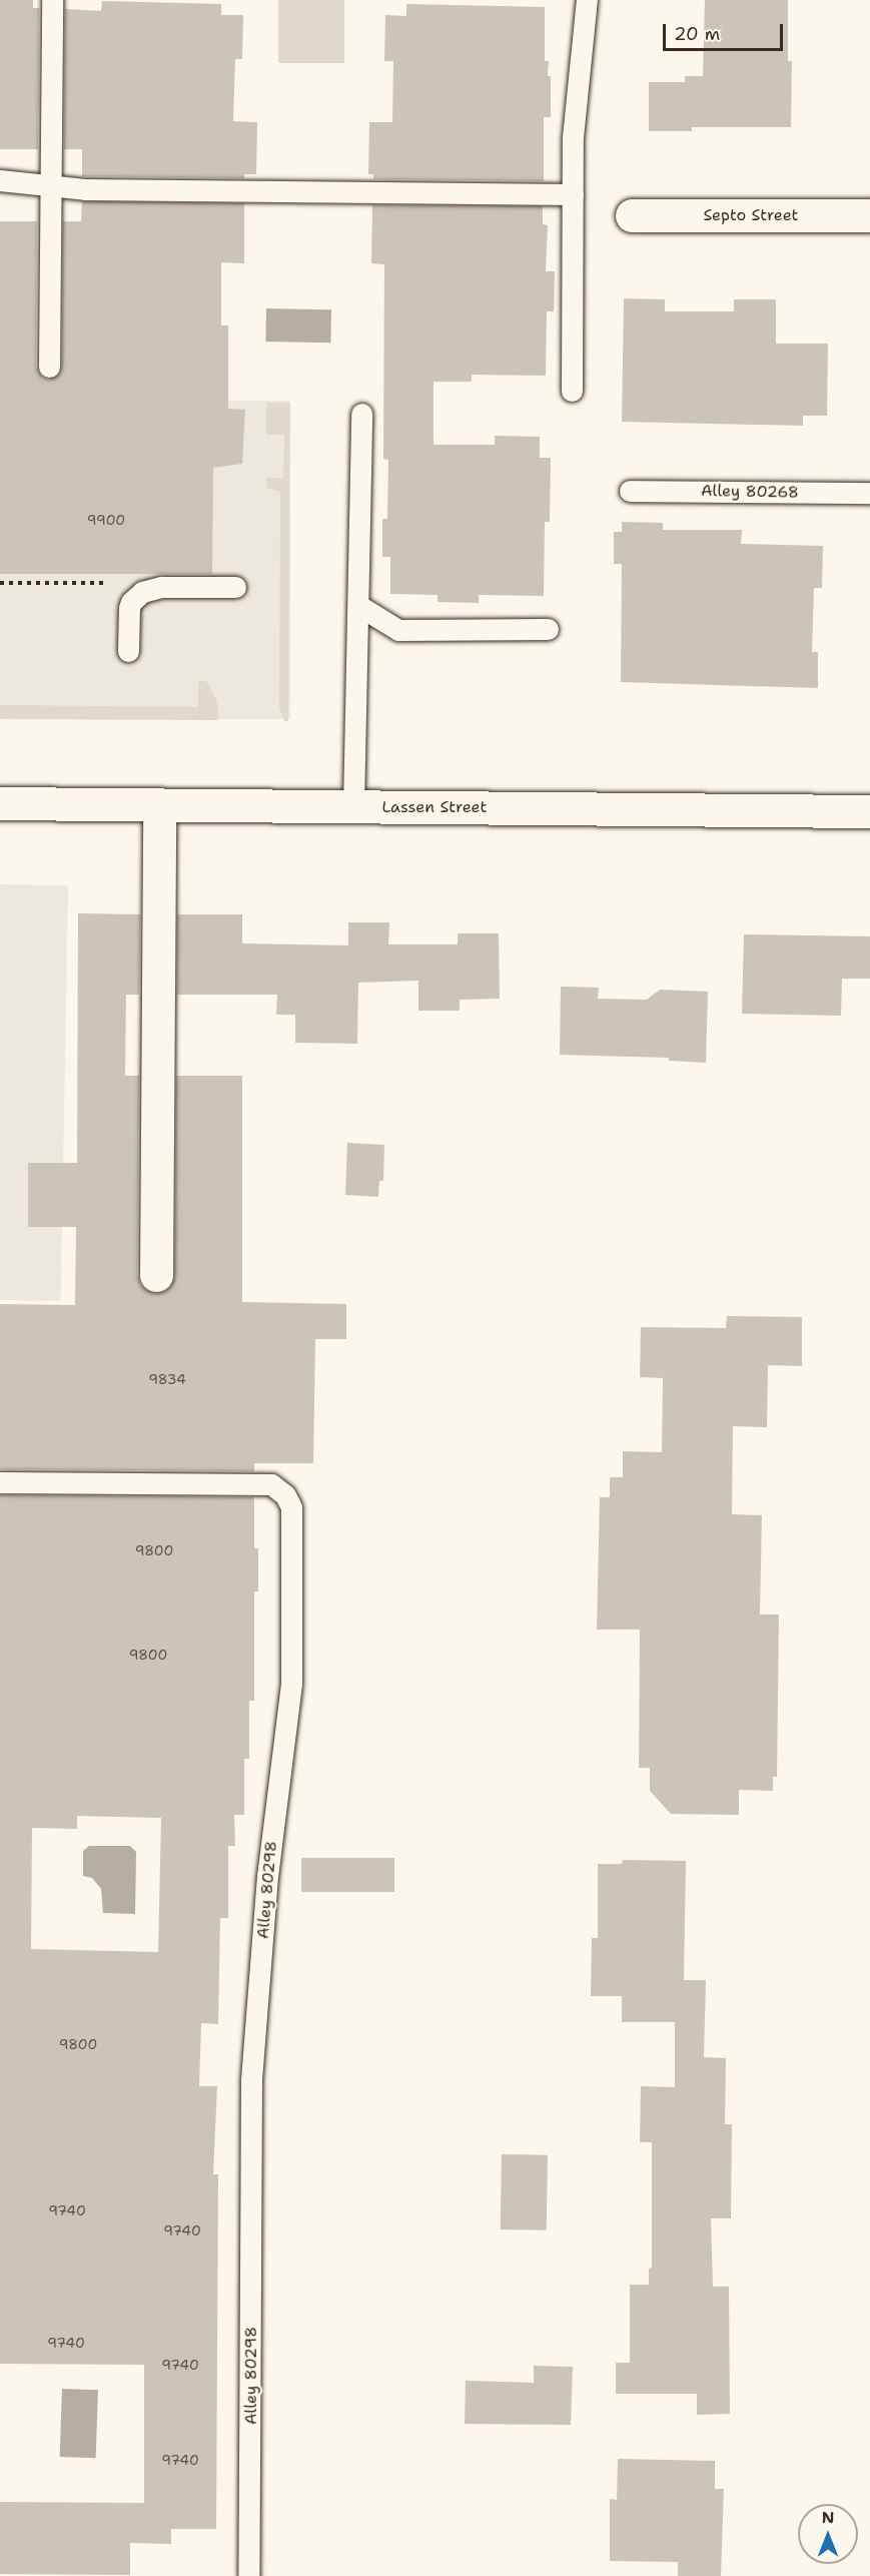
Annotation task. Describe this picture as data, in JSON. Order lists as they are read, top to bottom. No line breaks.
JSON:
{"streets":{"main road":["Septo Street","Lassen Street"],"lane":["Alley 80268","Alley 80298"]},"house_numbers":["9900","9834","9800","9800","9800","9740","9740","9740","9740","9740"],"scale_bar":"20 m","north":"top"}
